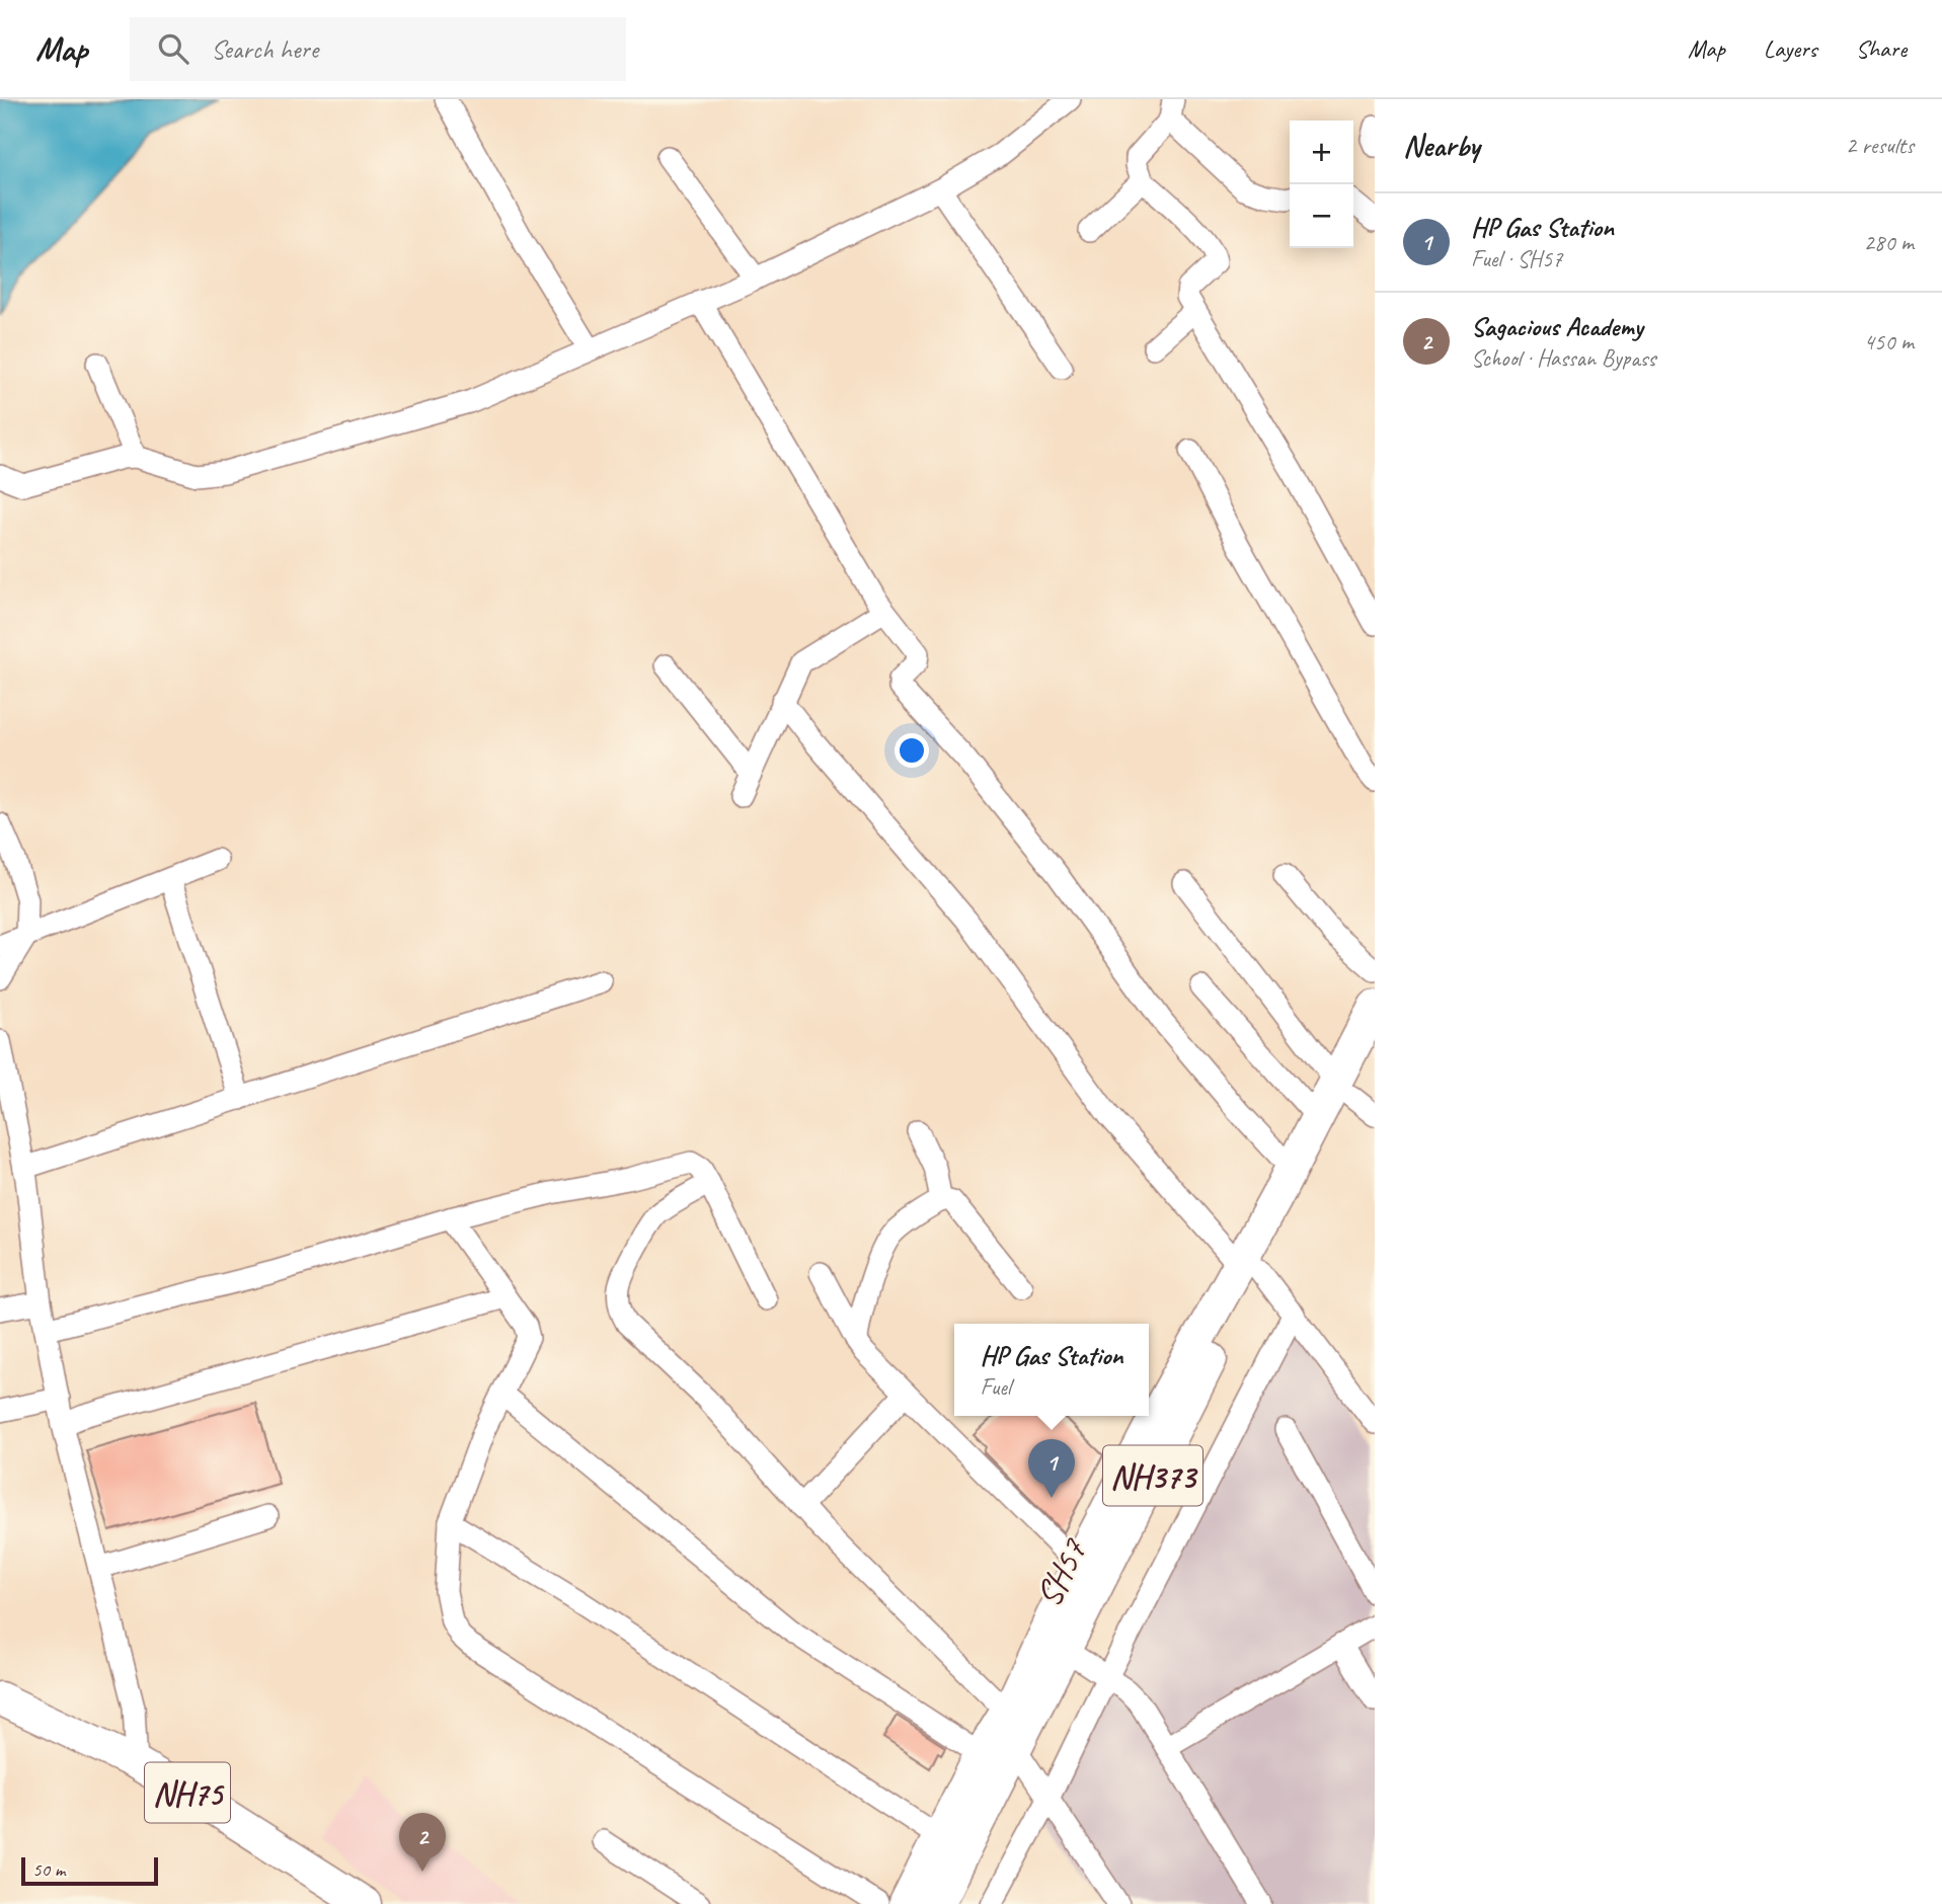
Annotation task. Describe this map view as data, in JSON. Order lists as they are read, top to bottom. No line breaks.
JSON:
{"streets":{"highway":["NH373","SH57","NH75"]},"crossings":[["NH373","SH57"]],"scale_bar":"50 m","page":{"header":"Map","search":"Search here","nav":["Map","Layers","Share"],"heading":["Nearby","2 results"],"map_buttons":["+","−"],"list":[{"mark":"1","name":"HP Gas Station","note":"Fuel · SH57","value":"280 m"},{"mark":"2","name":"Sagacious Academy","note":"School · Hassan Bypass","value":"450 m"}],"popup":["HP Gas Station","Fuel"],"pins":["1","2"],"scale":"50 m"}}
